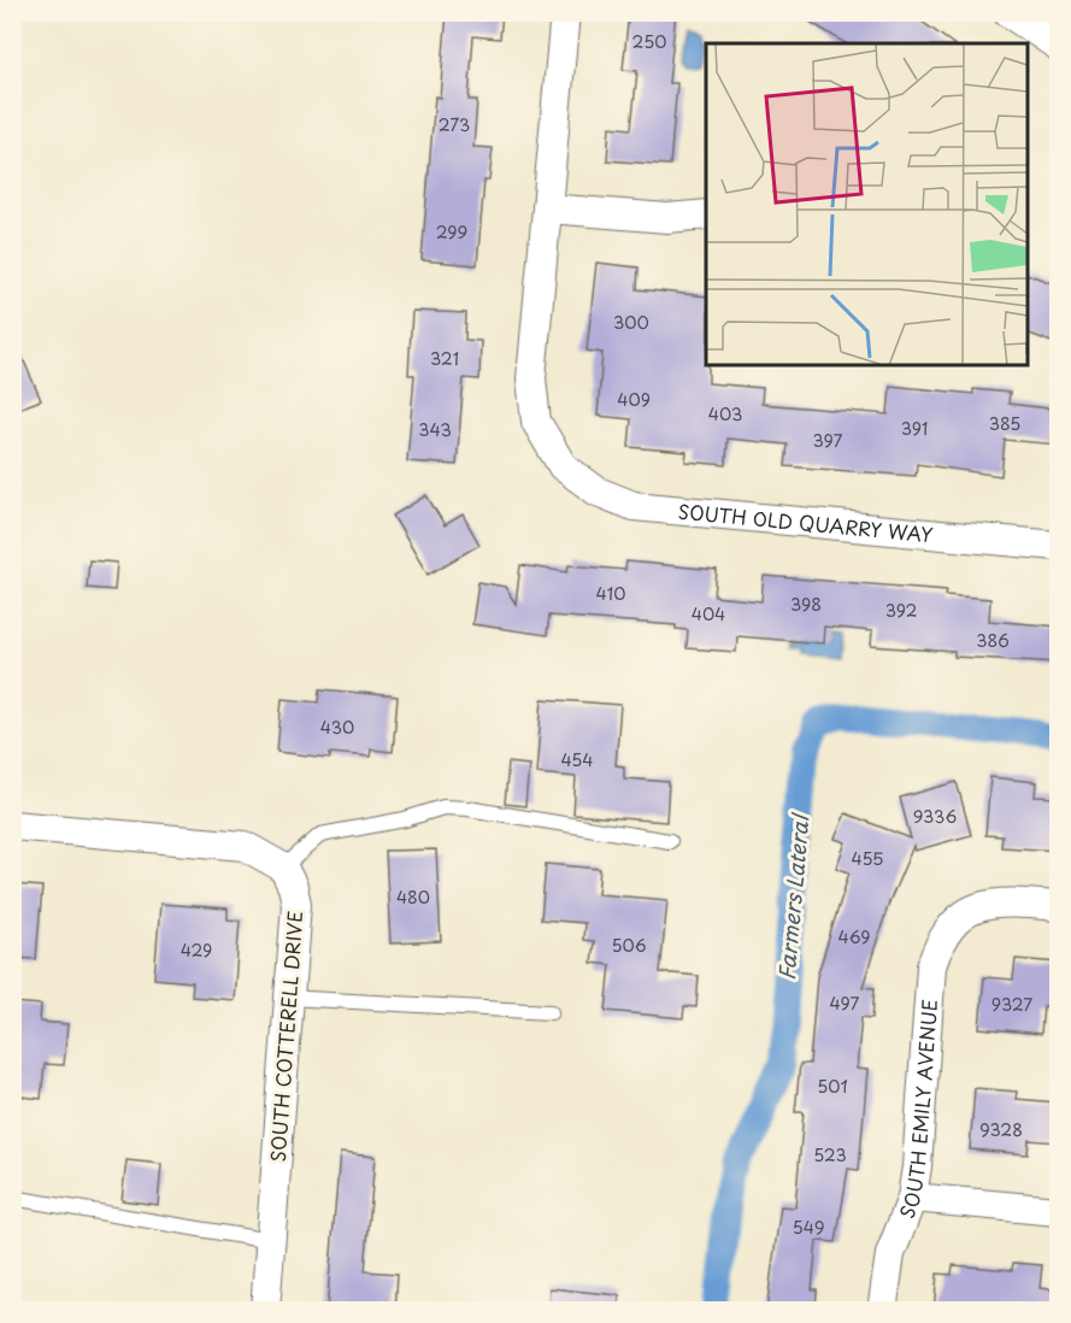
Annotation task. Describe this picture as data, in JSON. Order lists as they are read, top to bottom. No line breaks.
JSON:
{"streets":{"street":["SOUTH OLD QUARRY WAY","SOUTH COTTERELL DRIVE","SOUTH EMILY AVENUE"]},"water":["Farmers Lateral"],"house_numbers":["250","273","299","300","321","409","403","385","391","343","397","410","398","392","404","386","430","454","9336","455","480","469","506","429","497","9327","501","9328","523","549"]}
